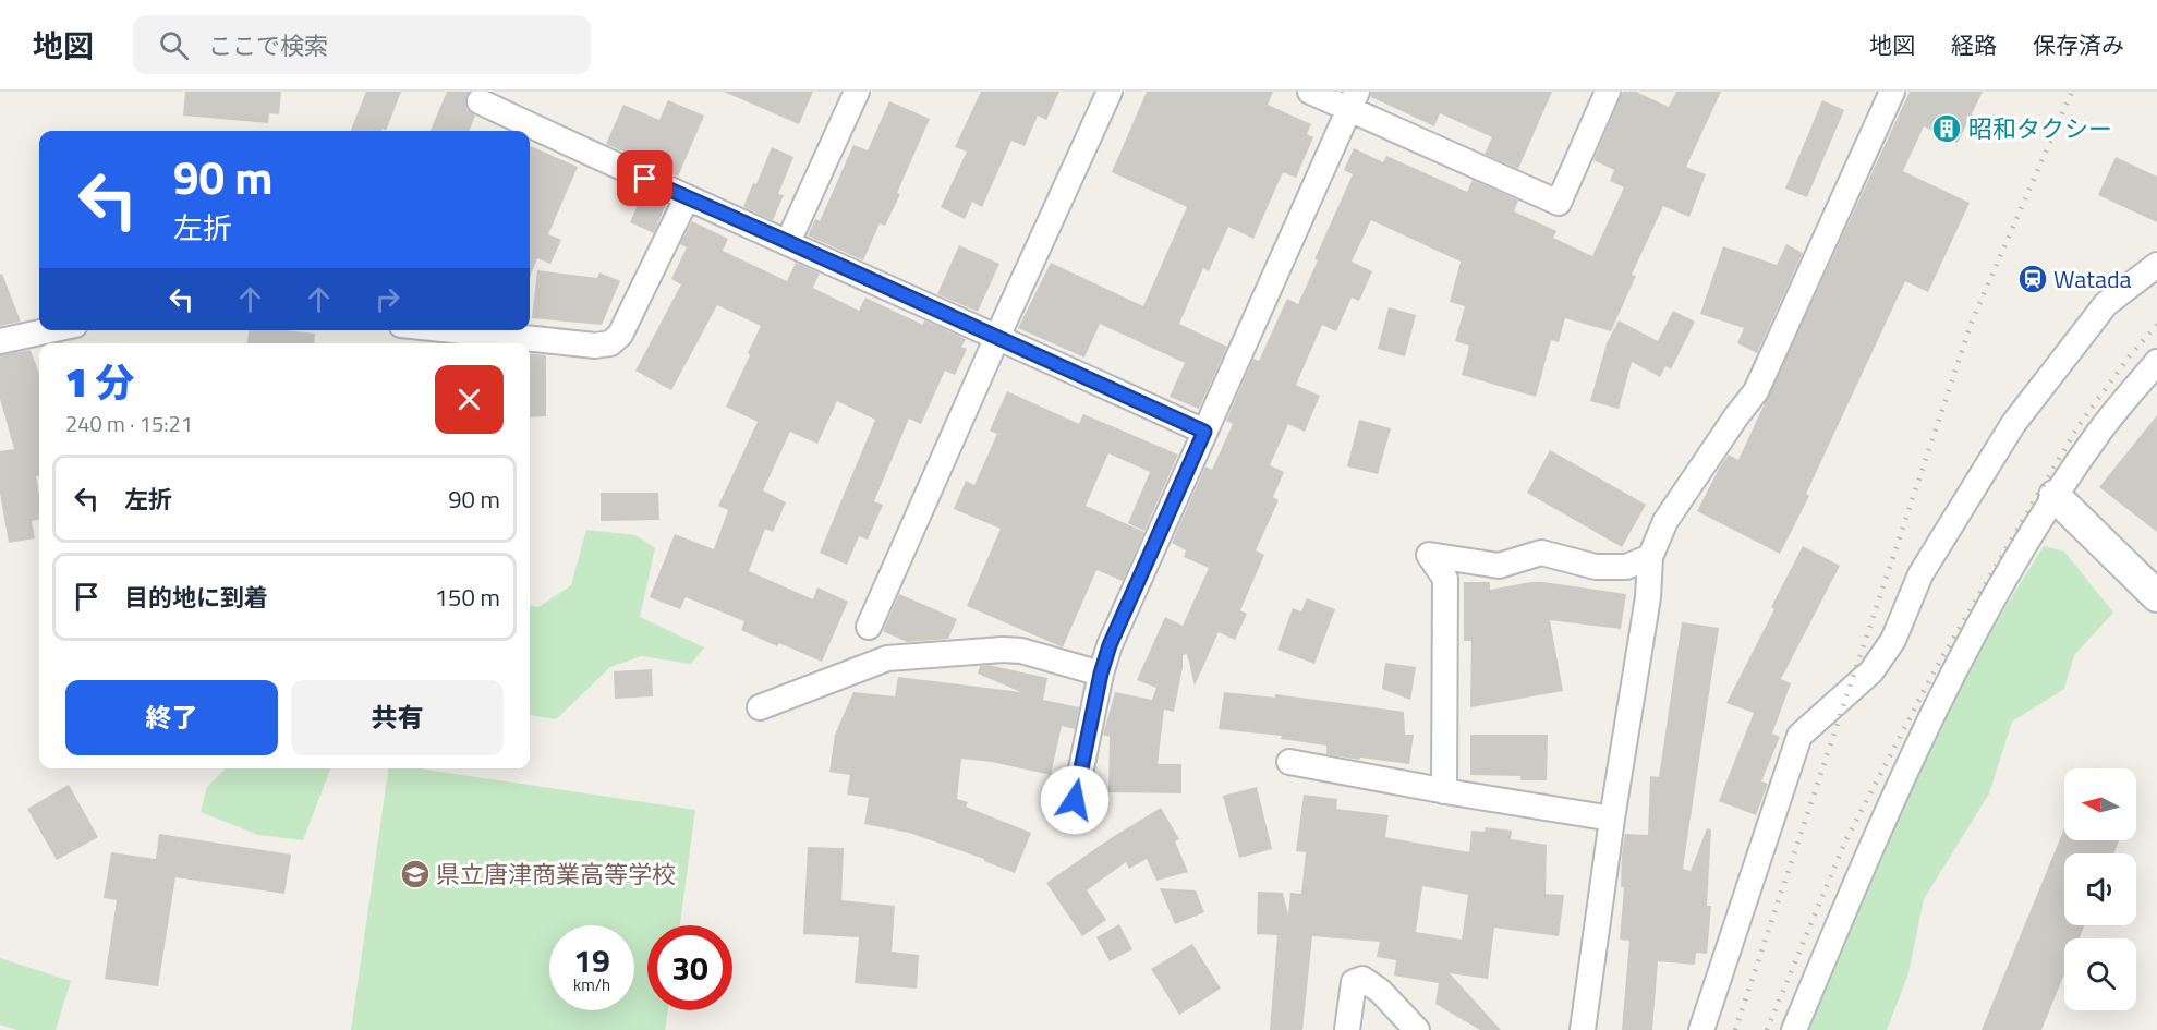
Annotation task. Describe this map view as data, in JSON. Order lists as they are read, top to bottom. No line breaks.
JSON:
{"places":{"building":["昭和タクシー"],"station":["Watada"],"school or university":["県立唐津商業高等学校"]},"north":"left","page":{"header":"地図","search":"ここで検索","nav":["地図","経路","保存済み"],"turn":["90 m","左折"],"heading":["1 分","240 m · 15:21"],"list":[{"name":"左折","value":"90 m"},{"name":"目的地に到着","value":"150 m"}],"buttons":["終了","共有"],"speed":"19 km/h","limit":"30"}}
